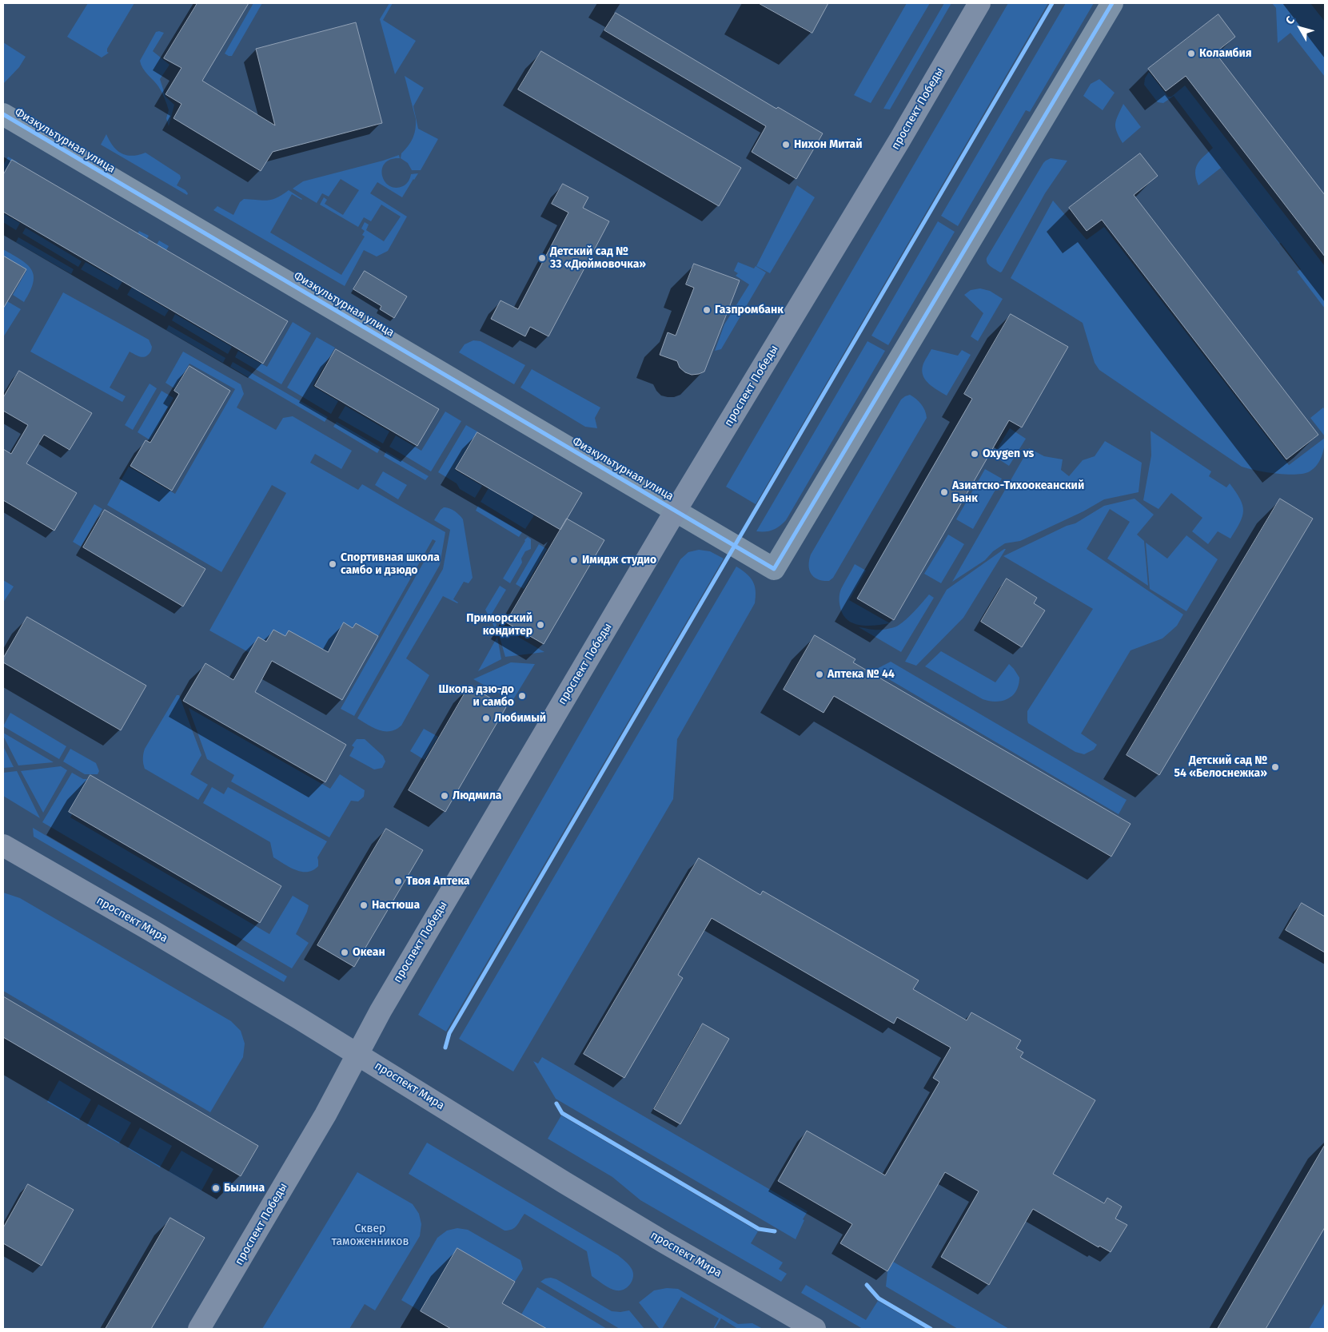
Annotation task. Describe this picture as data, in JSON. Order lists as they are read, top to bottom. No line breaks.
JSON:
{"streets":{"main road":["проспект Победы","проспект Мира"],"street":["Физкультурная улица"]},"crossings":[["проспект Победы","Физкультурная улица"],["проспект Победы","проспект Мира"]],"parks":["Сквер таможенников"],"places":["Коламбия","Нихон Митай","Детский сад № 33 «Дюймовочка»","Газпромбанк","Oxygen vs","Азиатско-Тихоокеанский Банк","Имидж студио","Спортивная школа самбо и дзюдо","Приморский кондитер","Аптека № 44","Школа дзю-до и самбо","Любимый","Детский сад № 54 «Белоснежка»","Людмила","Твоя Аптека","Настюша","Океан","Былина"],"north":"top left"}
